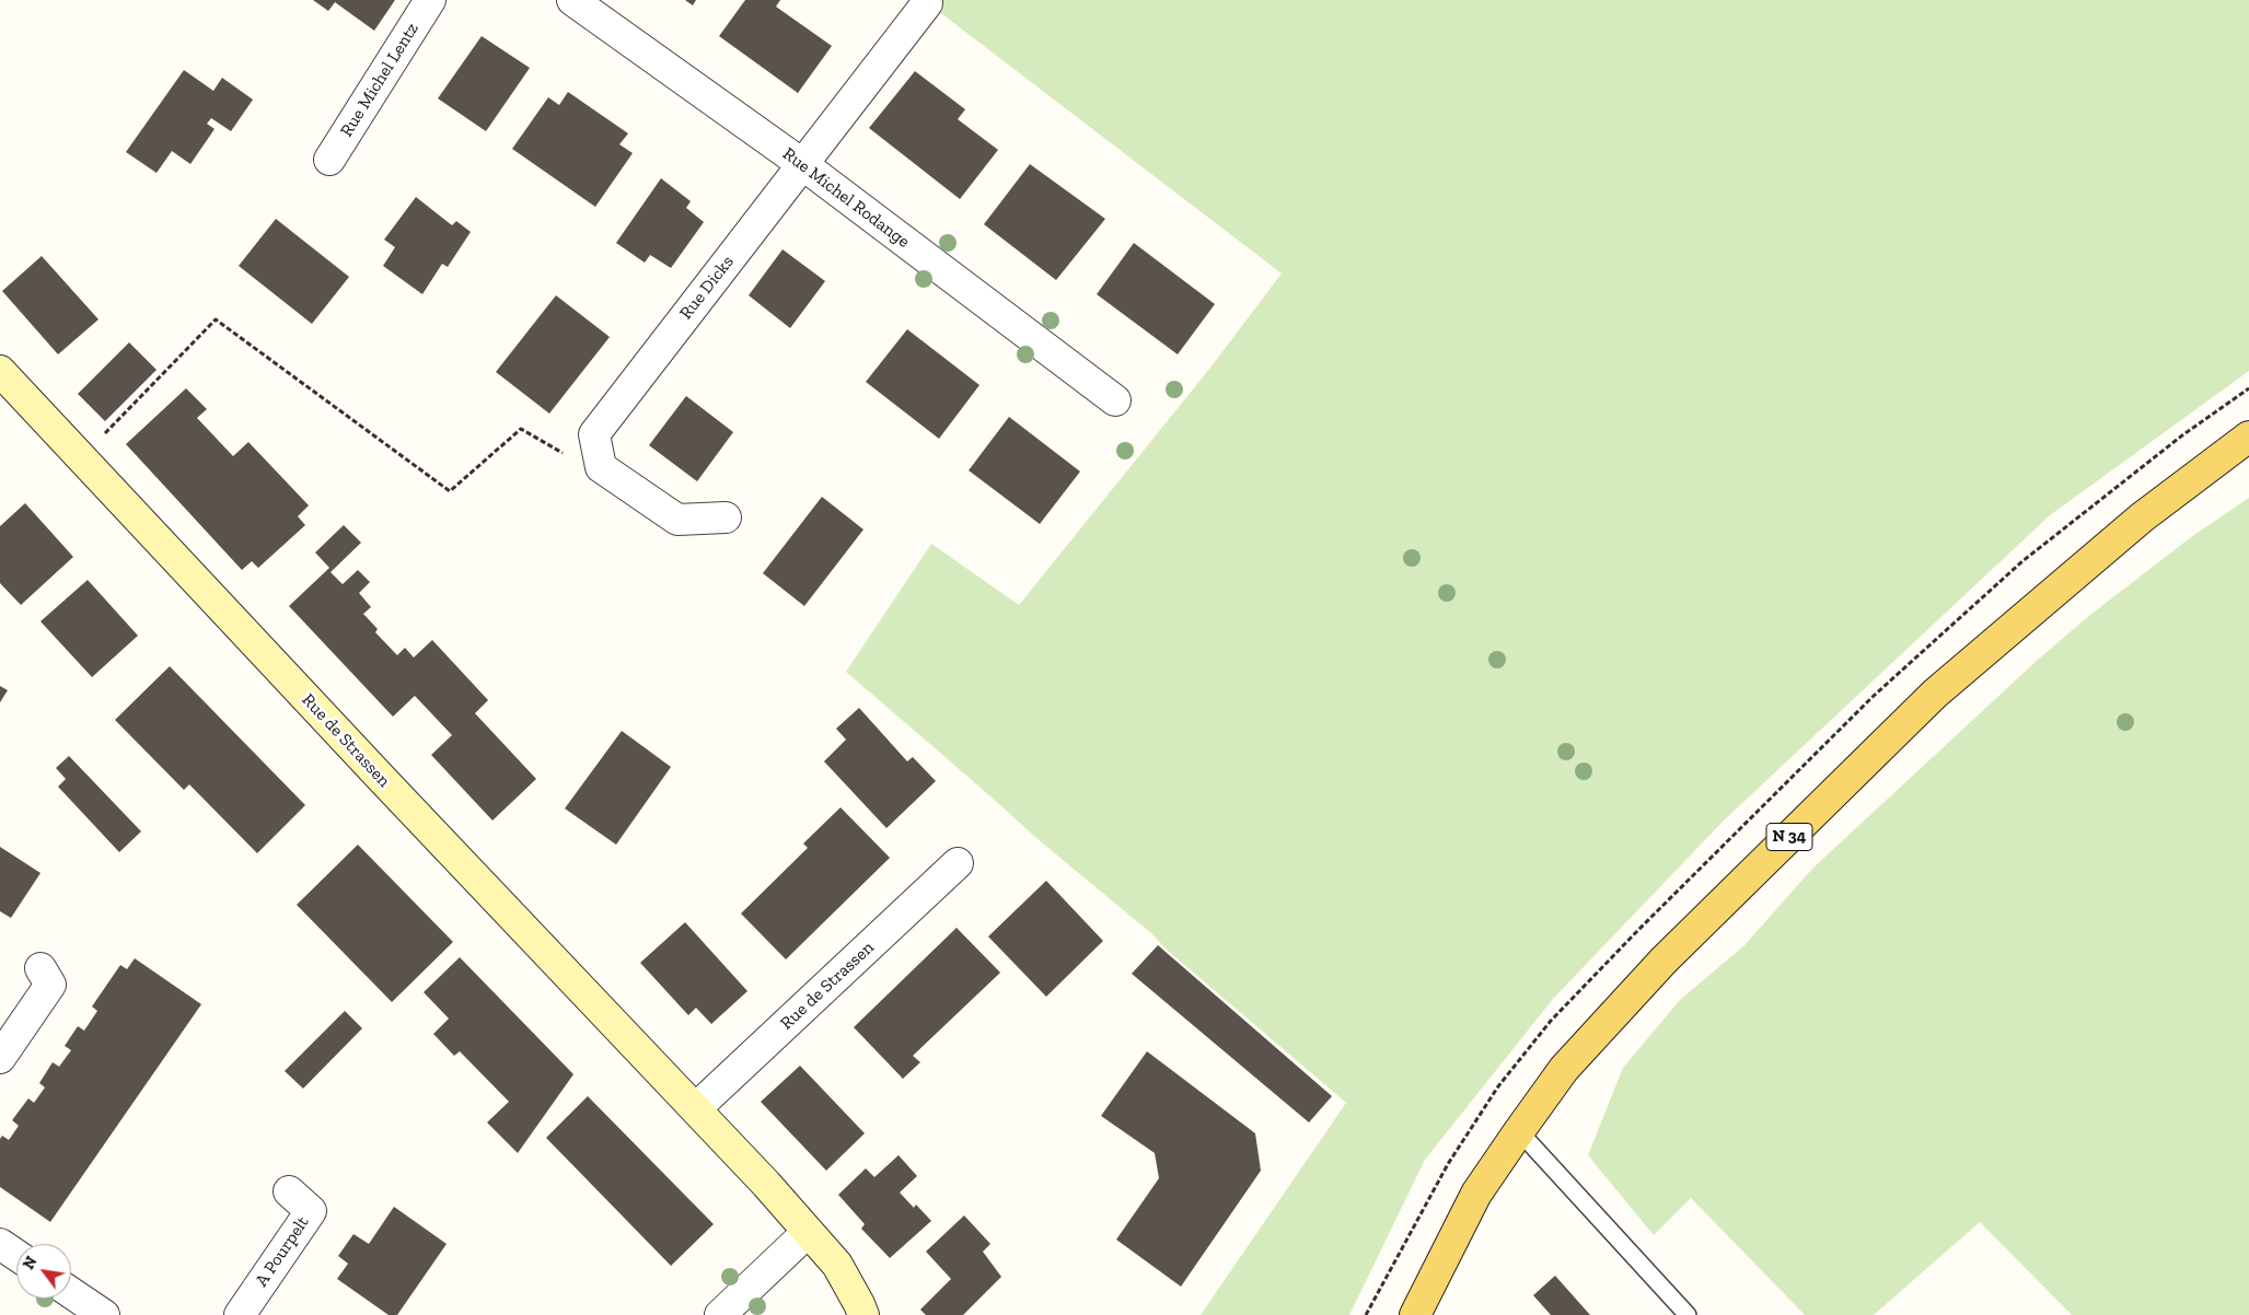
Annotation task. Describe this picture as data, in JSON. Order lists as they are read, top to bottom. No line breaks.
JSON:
{"streets":{"main road":["Rue de Strassen","N 34"],"street":["Rue Michel Lentz","Rue Michel Rodange","Rue Dicks","A Pourpelt"]},"crossings":[["Rue Michel Rodange","Rue Dicks"]],"north":"top left"}
